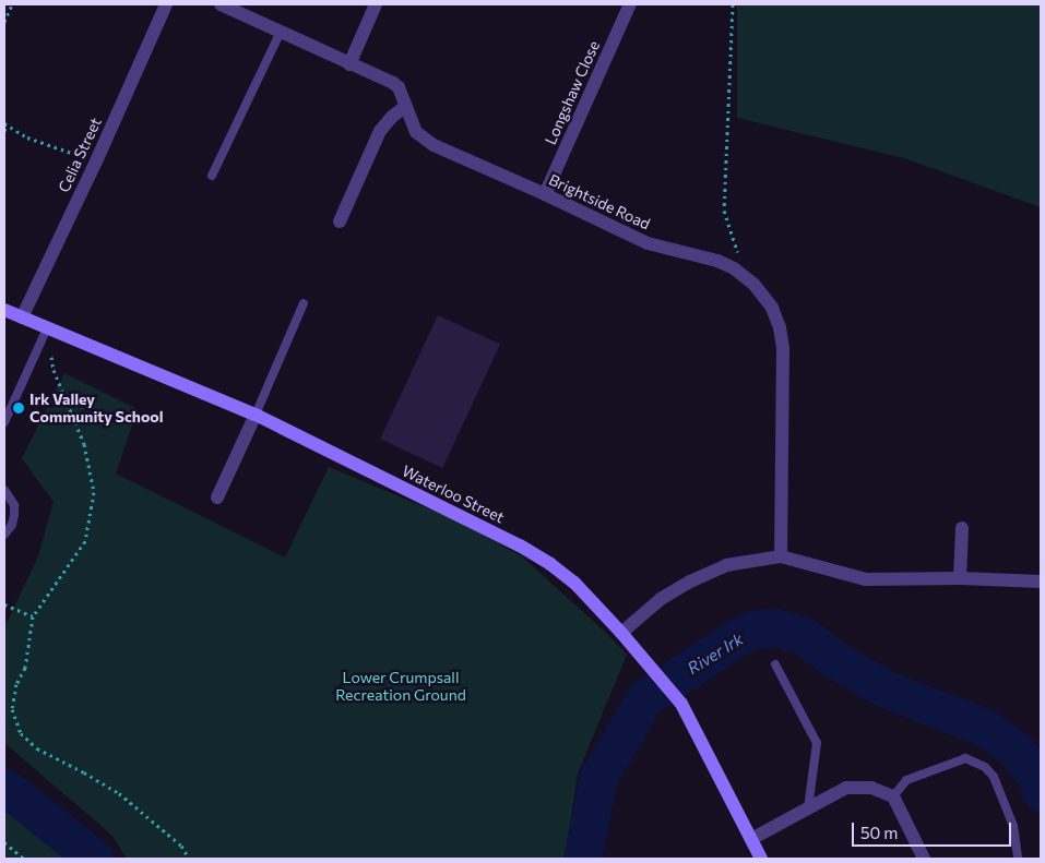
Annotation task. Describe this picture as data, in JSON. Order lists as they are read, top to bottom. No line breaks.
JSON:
{"streets":{"street":["Longshaw Close","Celia Street","Brightside Road","Waterloo Street"]},"crossings":[["Longshaw Close","Brightside Road"],["Celia Street","Waterloo Street"]],"water":["River Irk"],"parks":["Lower Crumpsall Recreation Ground"],"places":["Irk Valley Community School"],"scale_bar":"50 m"}
